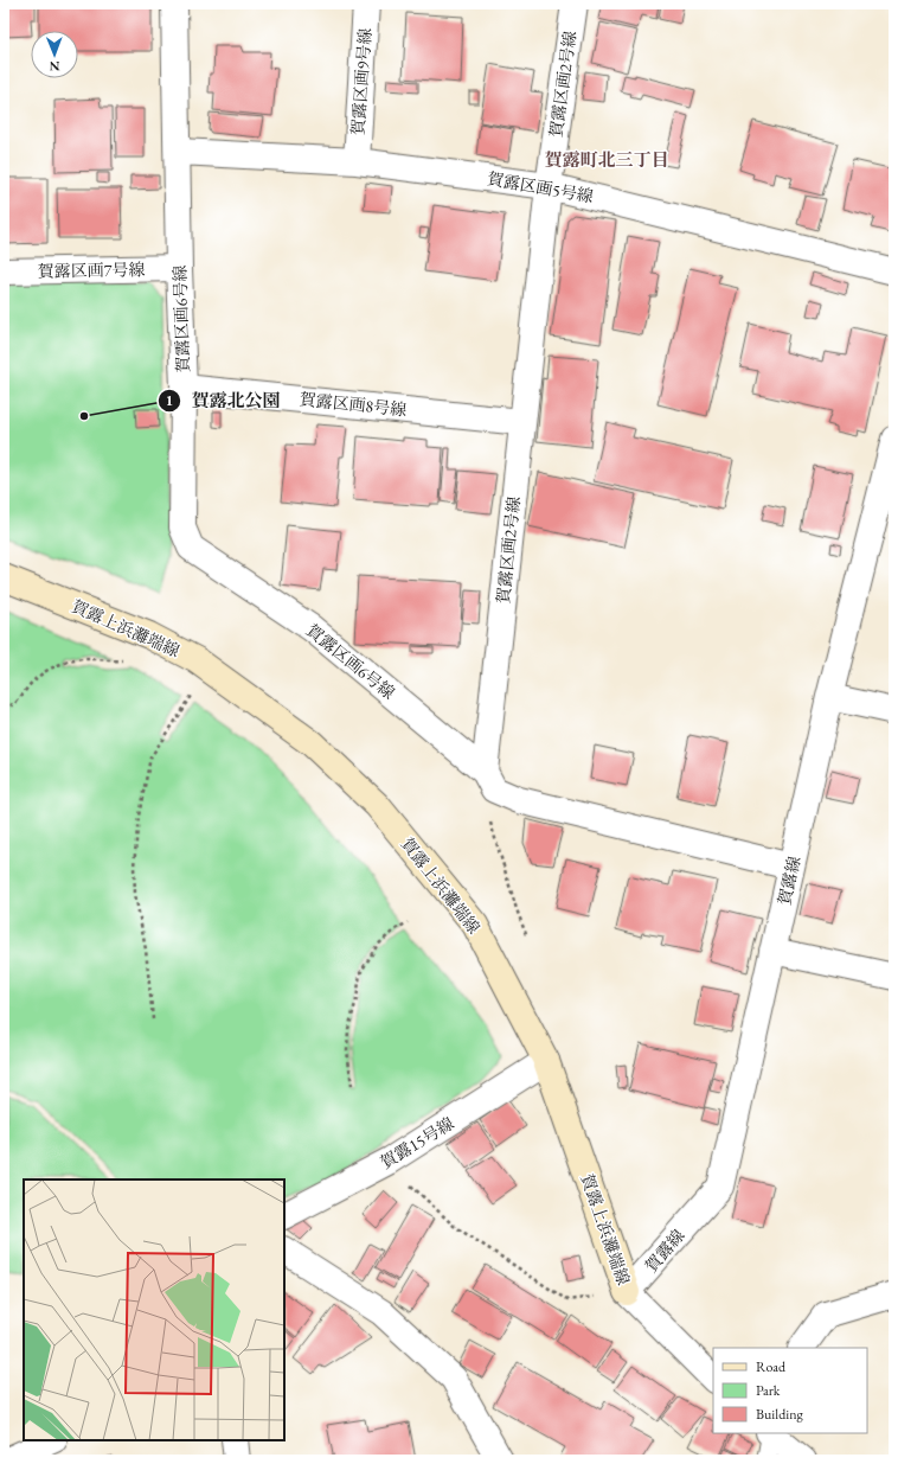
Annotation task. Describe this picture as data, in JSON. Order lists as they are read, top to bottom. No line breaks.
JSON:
{"streets":{"street":["賀露区画9号線","賀露区画2号線","賀露区画5号線","賀露区画7号線","賀露区画6号線","賀露区画8号線","賀露上浜灘端線","賀露線","賀露15号線"]},"crossings":[["賀露区画9号線","賀露区画5号線"],["賀露区画2号線","賀露区画5号線"],["賀露区画2号線","賀露区画6号線"],["賀露区画2号線","賀露区画8号線"],["賀露区画5号線","賀露区画6号線"],["賀露区画7号線","賀露区画6号線"],["賀露区画6号線","賀露区画8号線"],["賀露上浜灘端線","賀露線"],["賀露上浜灘端線","賀露15号線"]],"districts":["賀露町北三丁目"],"places":["賀露北公園"],"legend":["Road","Park","Building"],"north":"bottom"}
